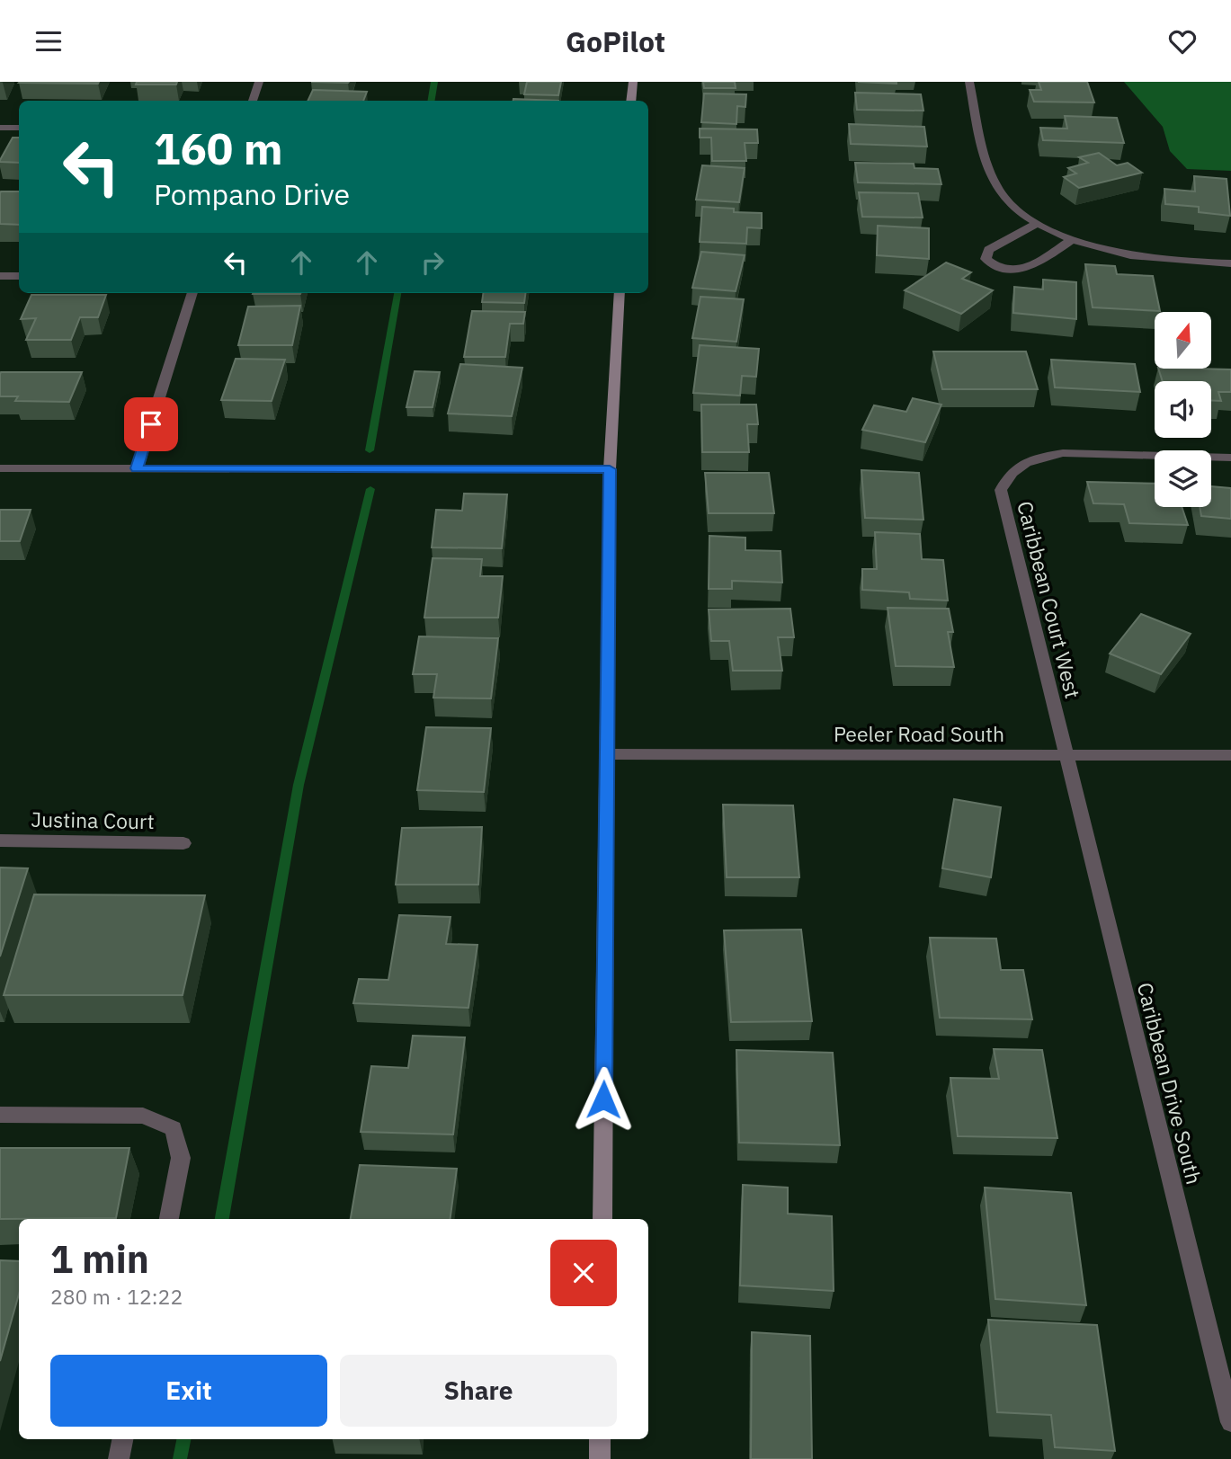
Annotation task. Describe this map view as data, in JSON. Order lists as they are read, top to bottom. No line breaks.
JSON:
{"streets":{"street":["Caribbean Court West","Peeler Road South","Justina Court","Caribbean Drive South"]},"crossings":[["Caribbean Court West","Peeler Road South"],["Caribbean Court West","Caribbean Drive South"],["Peeler Road South","Caribbean Drive South"]],"north":"top","page":{"header":"GoPilot","turn":["160 m","Pompano Drive"],"heading":["1 min","280 m · 12:22"],"buttons":["Exit","Share"]}}
